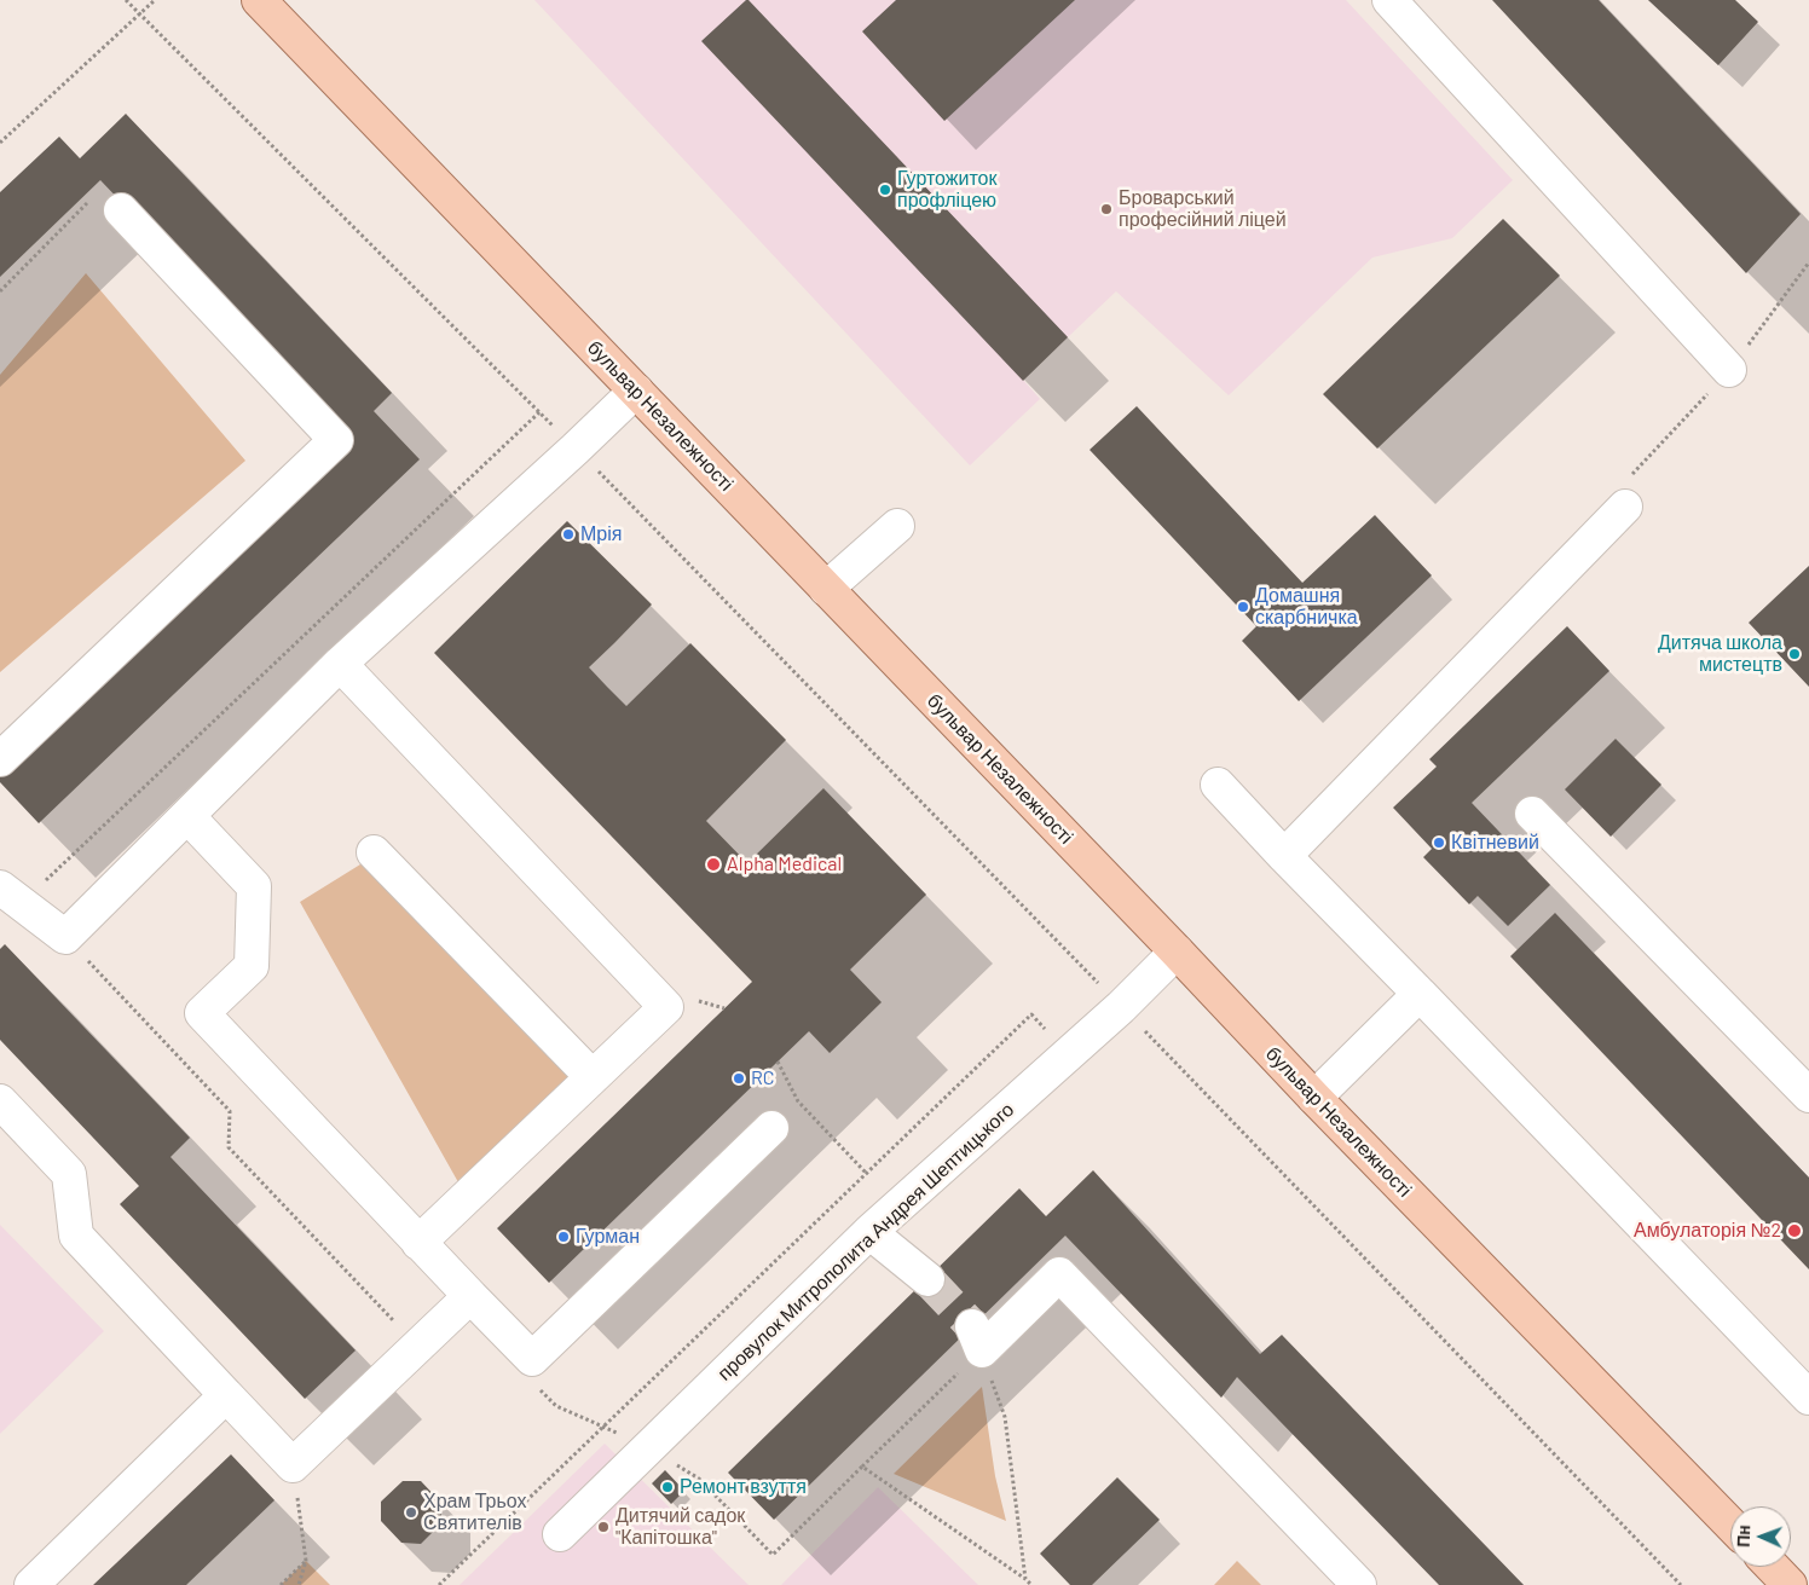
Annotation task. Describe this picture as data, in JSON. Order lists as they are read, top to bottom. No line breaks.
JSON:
{"streets":{"main road":["бульвар Незалежності"],"street":["провулок Митрополита Андрея Шептицького"]},"crossings":[["бульвар Незалежності","провулок Митрополита Андрея Шептицького"]],"places":["Гуртожиток профліцею","Броварський професійний ліцей","Мрія","Домашня скарбничка","Дитяча школа мистецтв","Квітневий","Alpha Medical","RC","Амбулаторія №2","Гурман","Ремонт взуття","Храм Трьох Святителів","Дитячий садок \"Капітошка\""],"north":"left"}
